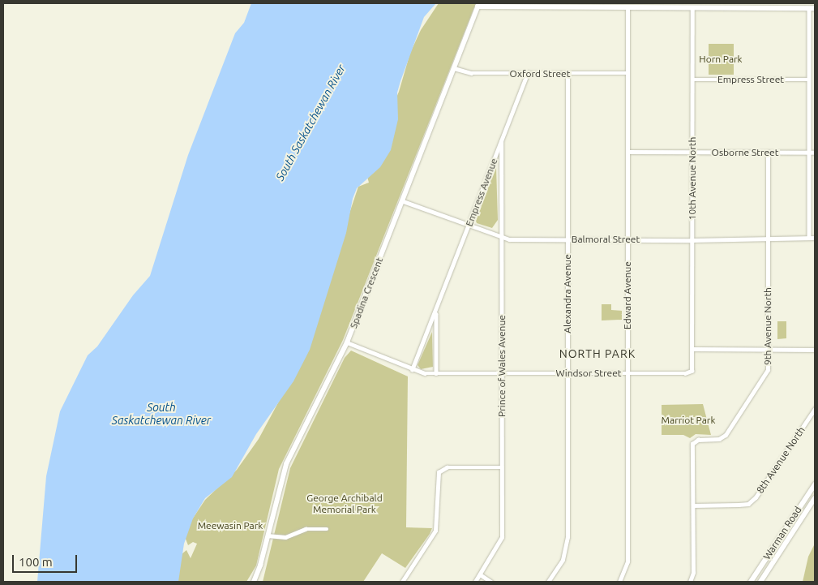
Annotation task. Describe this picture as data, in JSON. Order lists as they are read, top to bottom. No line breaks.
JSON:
{"streets":{"main road":["Warman Road"],"street":["Oxford Street","Empress Street","Osborne Street","10th Avenue North","Empress Avenue","Balmoral Street","Spadina Crescent","Alexandra Avenue","Edward Avenue","9th Avenue North","Prince of Wales Avenue","Windsor Street","8th Avenue North"]},"crossings":[["Oxford Street","Empress Avenue"],["Oxford Street","Spadina Crescent"],["Oxford Street","Alexandra Avenue"],["Oxford Street","Edward Avenue"],["Empress Street","10th Avenue North"],["Osborne Street","10th Avenue North"],["Osborne Street","Edward Avenue"],["Osborne Street","9th Avenue North"],["10th Avenue North","Balmoral Street"],["10th Avenue North","Windsor Street"],["Empress Avenue","Balmoral Street"],["Empress Avenue","Prince of Wales Avenue"],["Empress Avenue","Windsor Street"],["Balmoral Street","Spadina Crescent"],["Balmoral Street","Alexandra Avenue"],["Balmoral Street","Edward Avenue"],["Balmoral Street","9th Avenue North"],["Balmoral Street","Prince of Wales Avenue"],["Spadina Crescent","Windsor Street"],["Alexandra Avenue","Windsor Street"],["Edward Avenue","Windsor Street"],["9th Avenue North","8th Avenue North"],["Prince of Wales Avenue","Windsor Street"]],"districts":["NORTH PARK"],"water":["South Saskatchewan River"],"parks":["Horn Park","Marriot Park","George Archibald Memorial Park","Meewasin Park"],"scale_bar":"100 m"}
